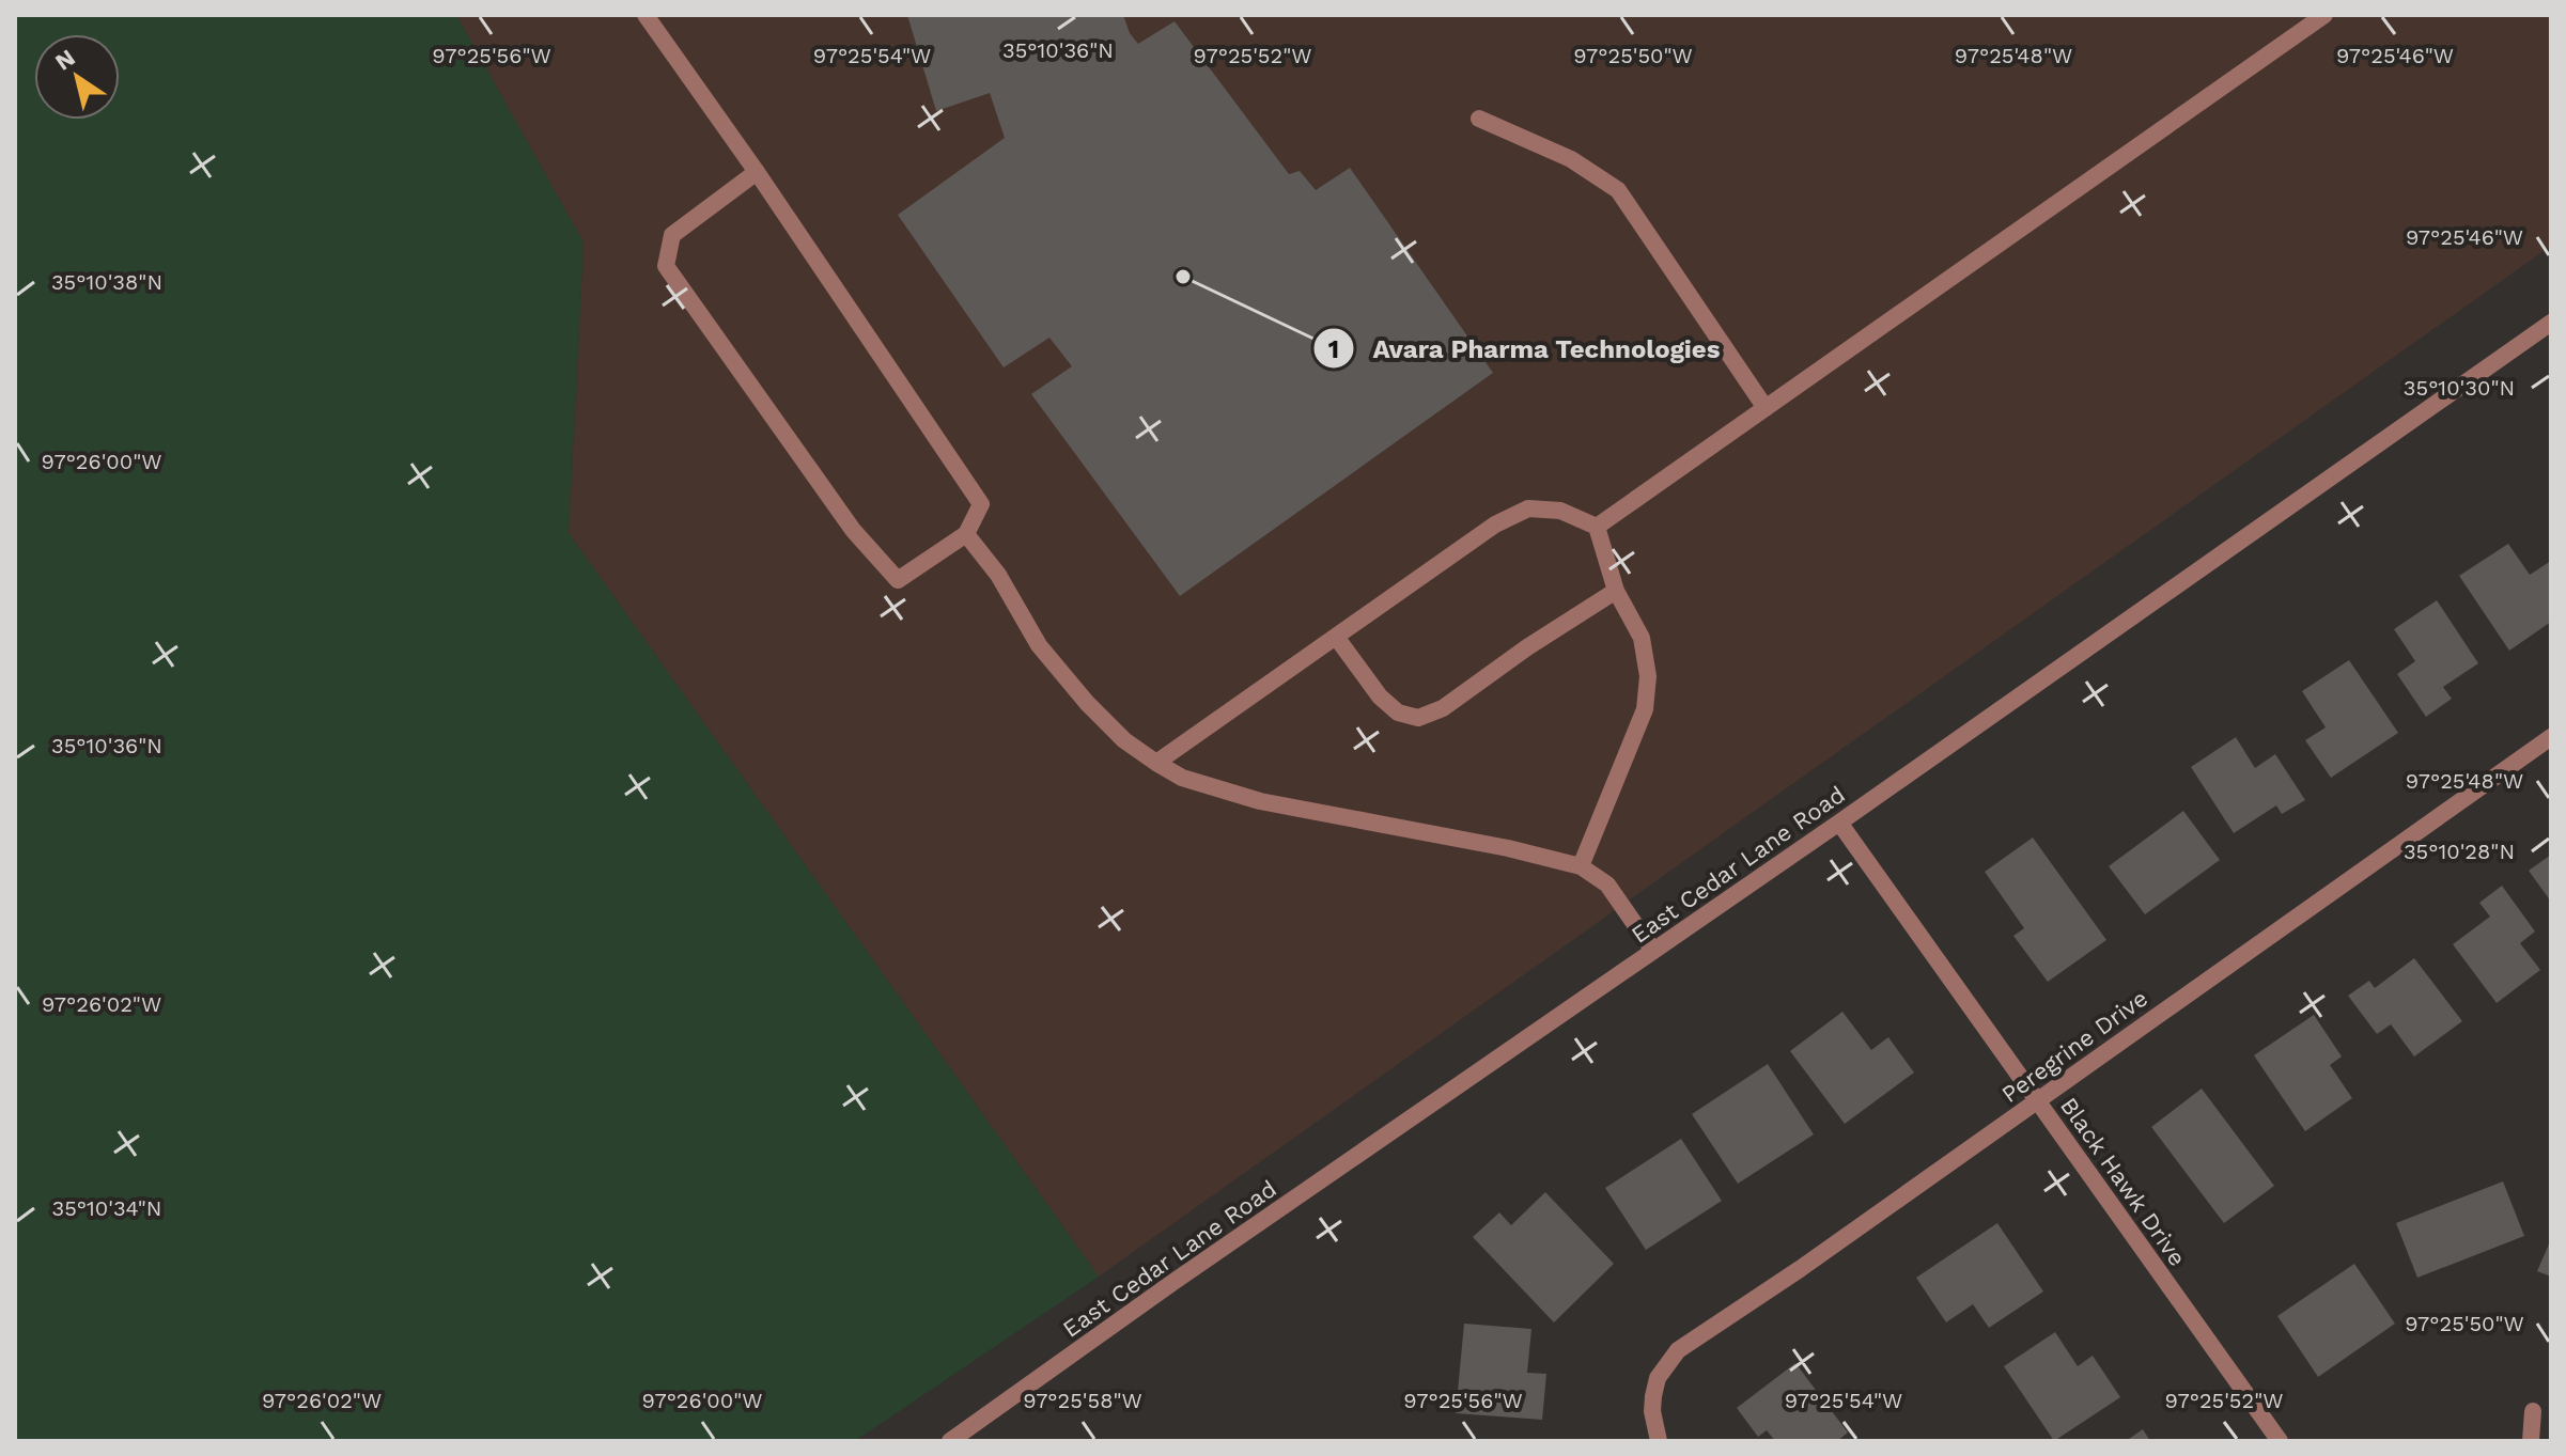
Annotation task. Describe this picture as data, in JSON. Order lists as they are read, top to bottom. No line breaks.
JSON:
{"streets":{"street":["East Cedar Lane Road","Peregrine Drive","Black Hawk Drive"]},"crossings":[["East Cedar Lane Road","Black Hawk Drive"],["Peregrine Drive","Black Hawk Drive"]],"places":["Avara Pharma Technologies"],"north":"top left","coordinates":["35°10'36\"N","97°25'46\"W","97°25'52\"W","97°25'56\"W","97°25'54\"W","97°25'50\"W","97°25'48\"W","35°10'38\"N","35°10'30\"N","97°26'00\"W","35°10'28\"N","97°26'02\"W","35°10'34\"N","97°25'58\"W"]}
